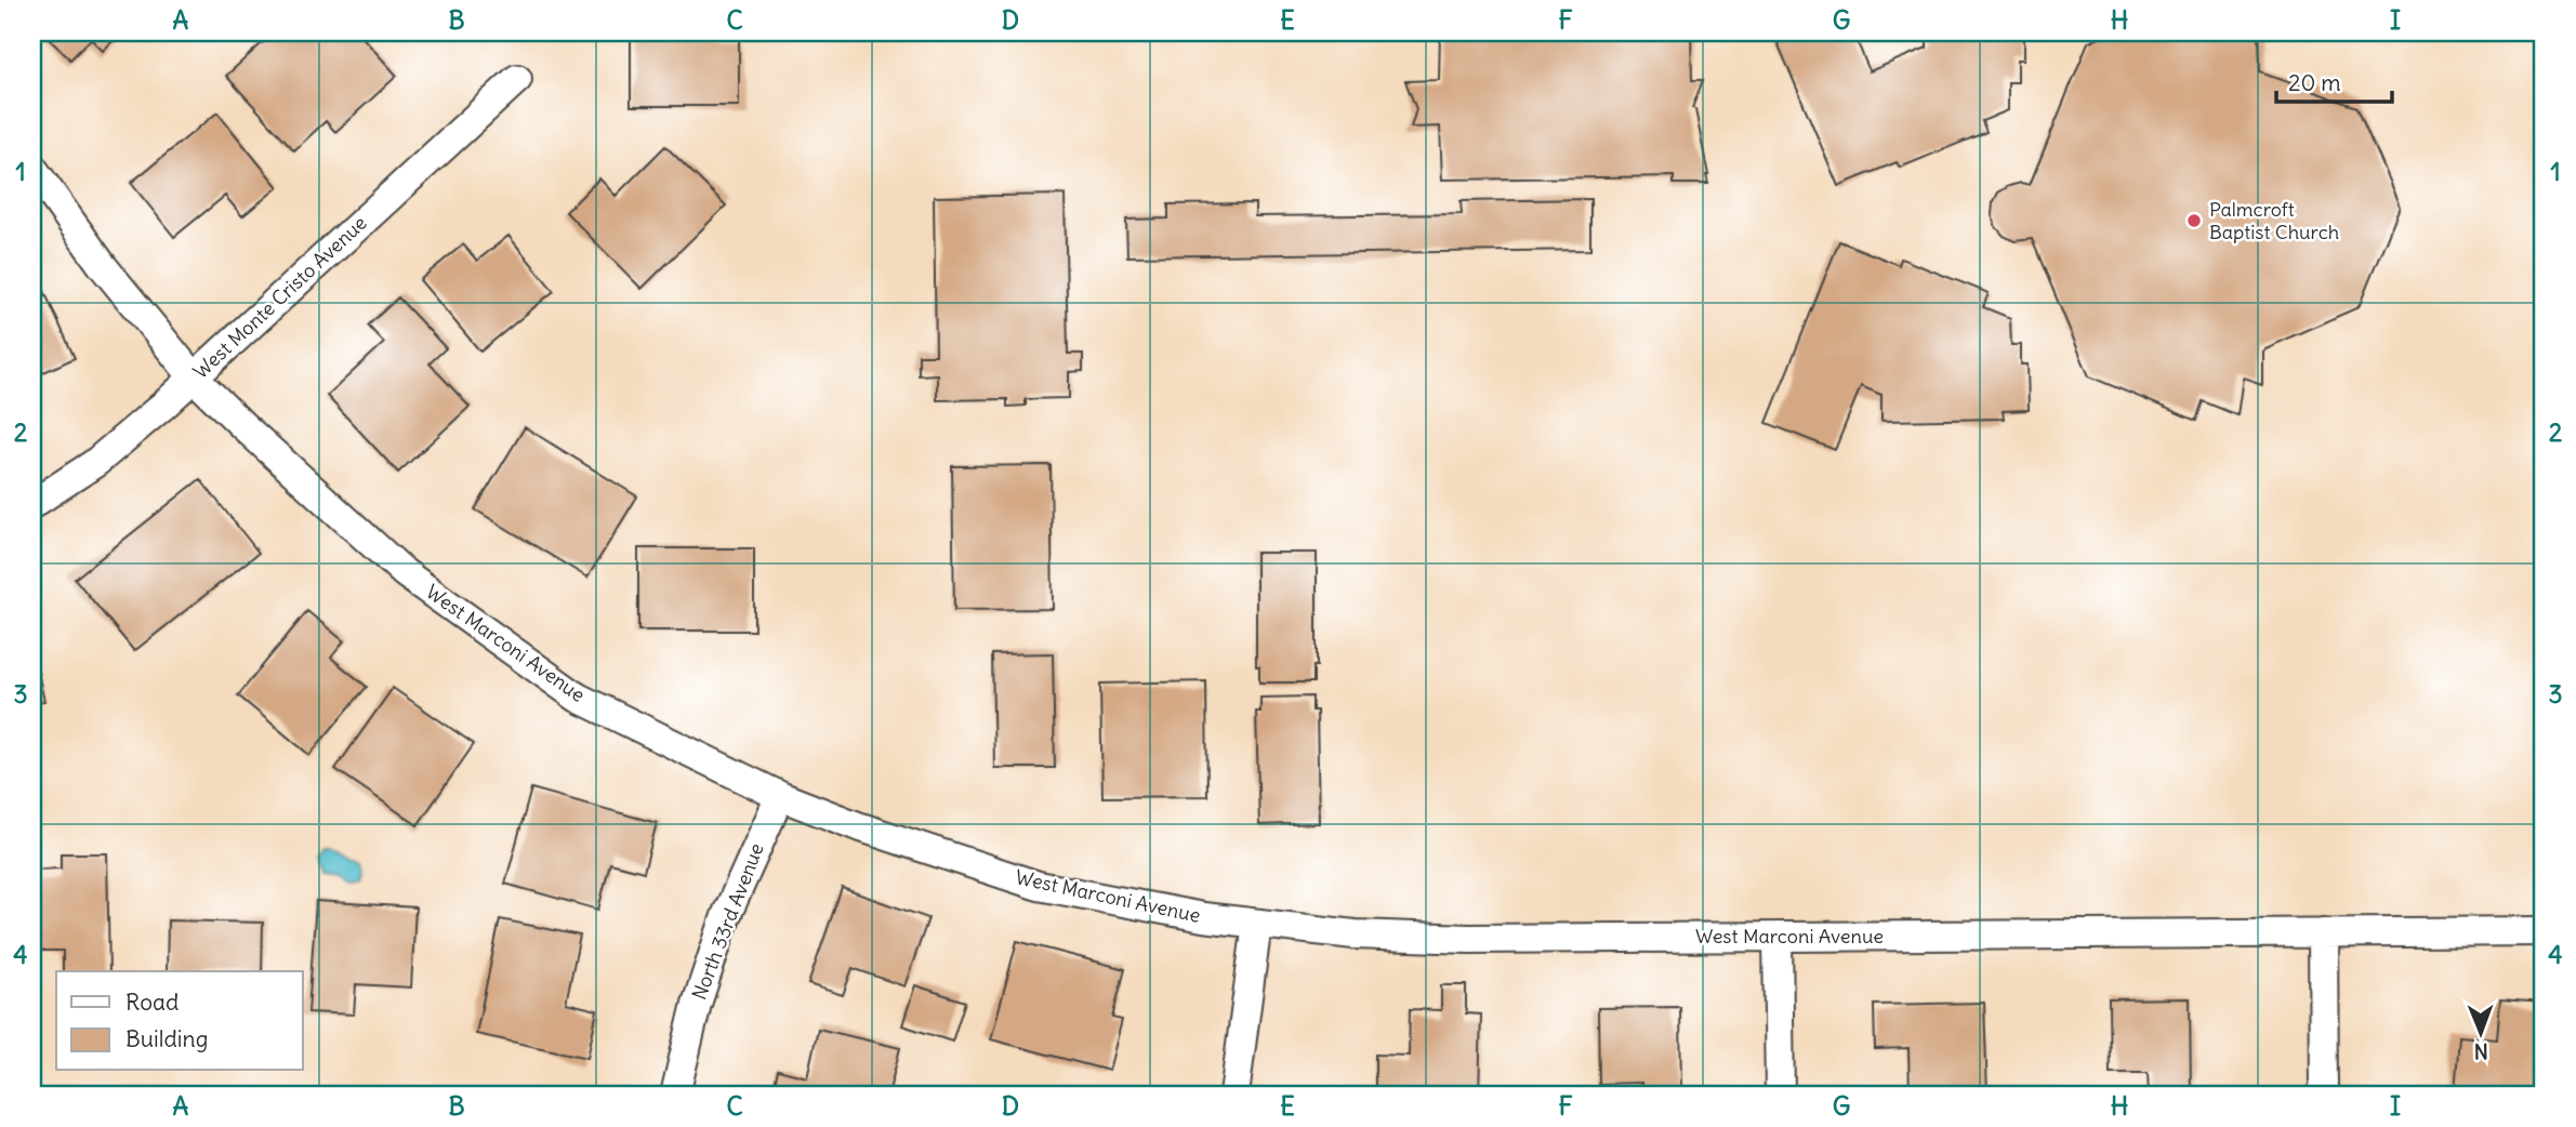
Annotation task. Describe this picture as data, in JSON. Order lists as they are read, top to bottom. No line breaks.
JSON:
{"streets":{"street":["West Monte Cristo Avenue","West Marconi Avenue","North 33rd Avenue"]},"crossings":[["West Monte Cristo Avenue","West Marconi Avenue"],["West Marconi Avenue","North 33rd Avenue"]],"places":["Palmcroft Baptist Church"],"legend":["Road","Building"],"scale_bar":"20 m","north":"bottom","grid":{"columns":["A","B","C","D","E","F","G","H","I"],"rows":["1","2","3","4"]}}
